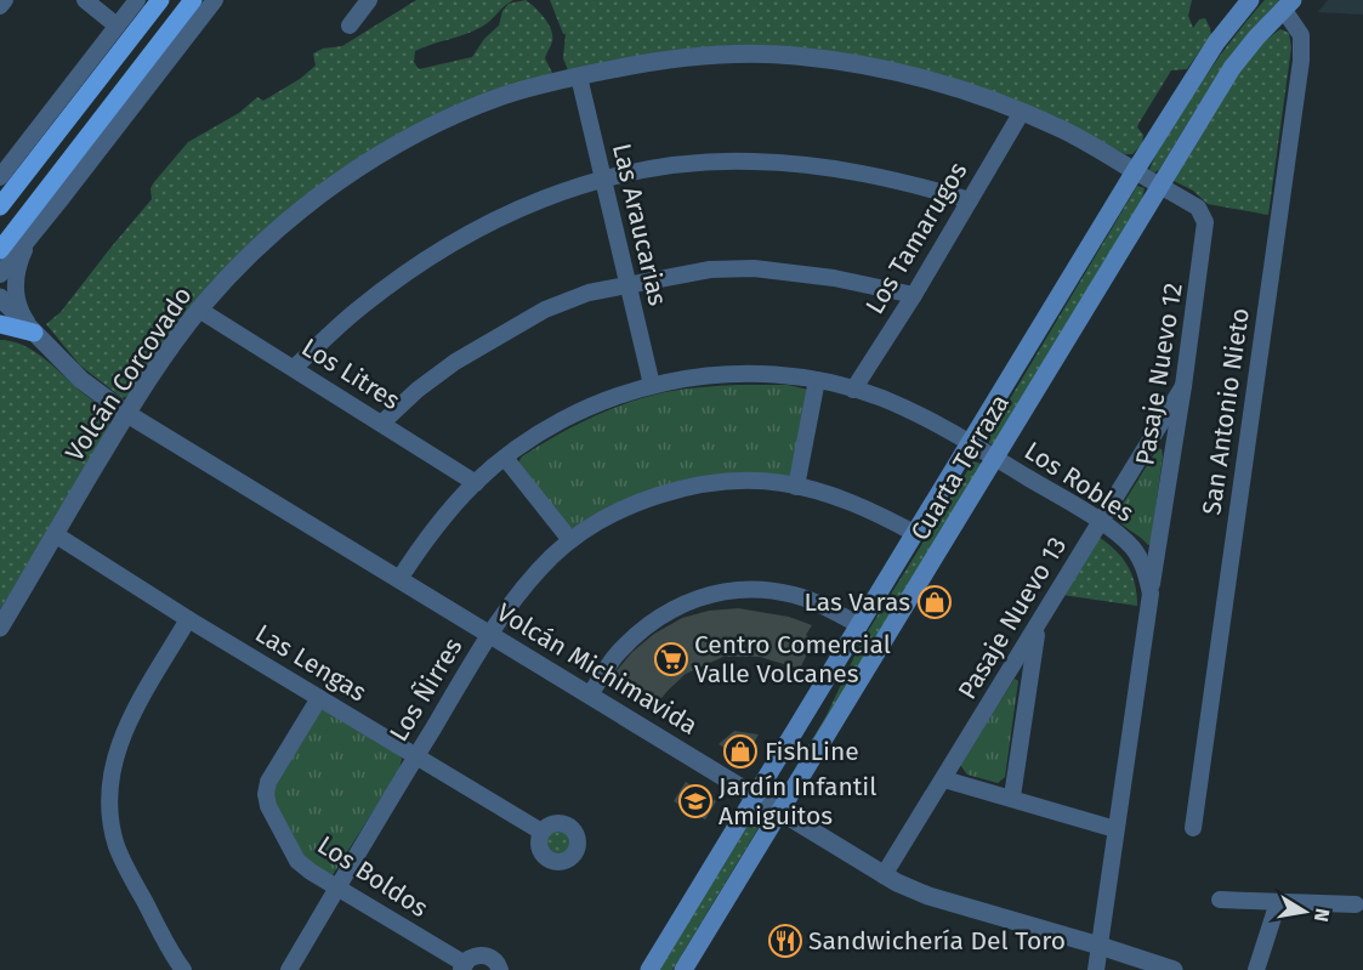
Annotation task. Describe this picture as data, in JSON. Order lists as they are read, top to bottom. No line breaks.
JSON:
{"streets":{"main road":["Cuarta Terraza"],"street":["Las Araucarias","Los Tamarugos","Volcán Corcovado","Los Litres","Pasaje Nuevo 12","San Antonio Nieto","Los Robles","Pasaje Nuevo 13","Las Lengas","Volcán Michimavida","Los Ñirres","Los Boldos"]},"crossings":[["Las Araucarias","Volcán Corcovado"],["Las Araucarias","Los Robles"],["Los Tamarugos","Volcán Corcovado"],["Los Tamarugos","Los Robles"],["Volcán Corcovado","Los Litres"],["Volcán Corcovado","Pasaje Nuevo 12"],["Volcán Corcovado","Cuarta Terraza"],["Volcán Corcovado","Las Lengas"],["Volcán Corcovado","Volcán Michimavida"],["Los Litres","Los Robles"],["Pasaje Nuevo 12","Cuarta Terraza"],["Pasaje Nuevo 12","Los Robles"],["Pasaje Nuevo 12","Pasaje Nuevo 13"],["San Antonio Nieto","Cuarta Terraza"],["Cuarta Terraza","Los Robles"],["Cuarta Terraza","Volcán Michimavida"],["Cuarta Terraza","Los Ñirres"],["Los Robles","Pasaje Nuevo 13"],["Los Robles","Volcán Michimavida"],["Pasaje Nuevo 13","Volcán Michimavida"],["Las Lengas","Los Ñirres"],["Las Lengas","Los Boldos"],["Volcán Michimavida","Los Ñirres"],["Los Ñirres","Los Boldos"]],"places":{"shop":["Las Varas","FishLine"],"supermarket":["Centro Comercial Valle Volcanes"],"school or university":["Jardín Infantil Amiguitos"],"restaurant":["Sandwichería Del Toro"]},"north":"right"}
